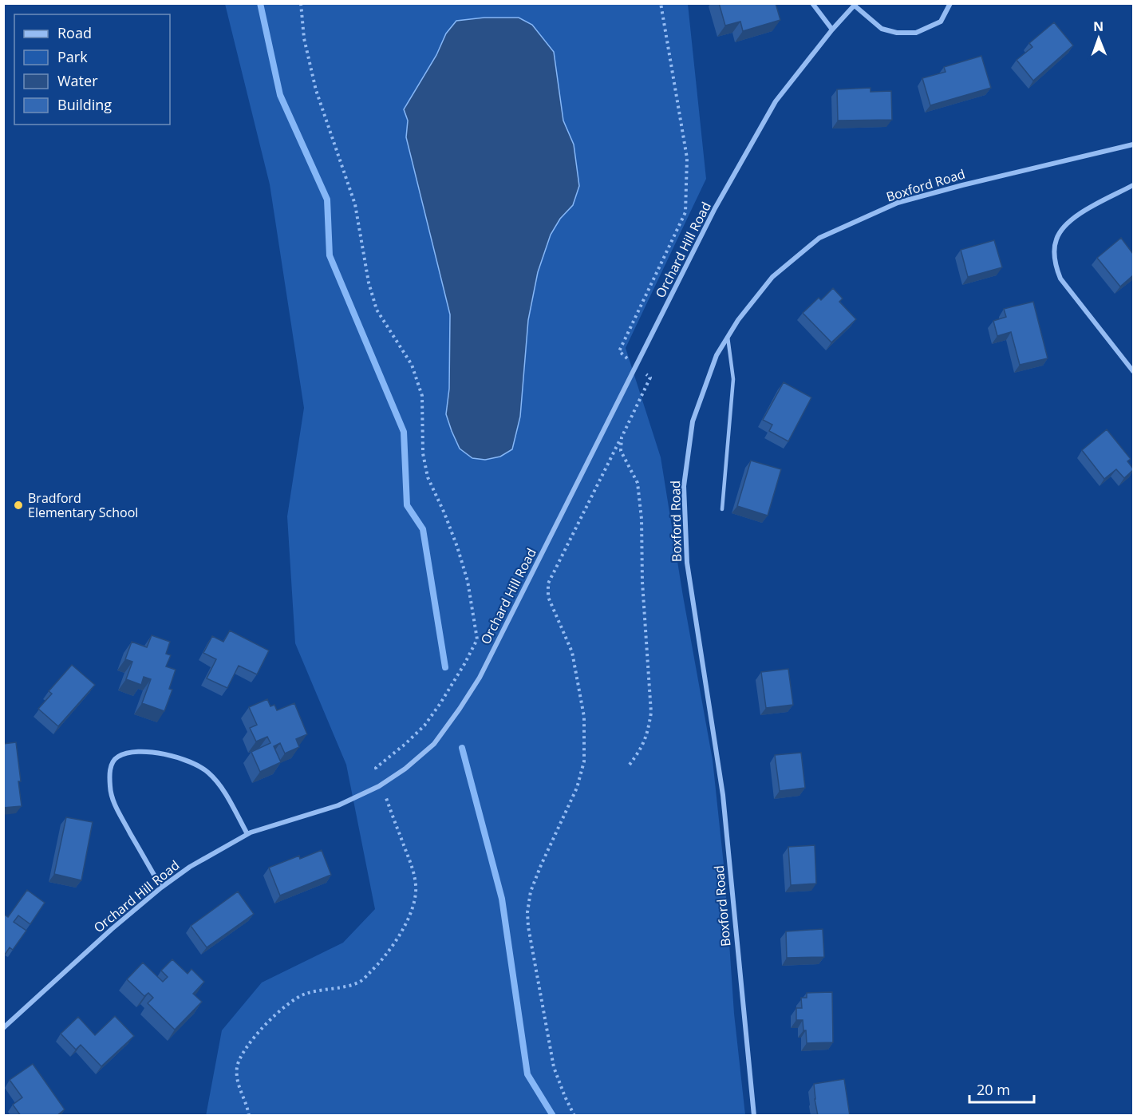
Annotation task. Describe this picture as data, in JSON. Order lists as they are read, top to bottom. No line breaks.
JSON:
{"streets":{"street":["Boxford Road","Orchard Hill Road"]},"places":["Bradford Elementary School"],"legend":["Road","Park","Water","Building"],"scale_bar":"20 m","north":"top"}
